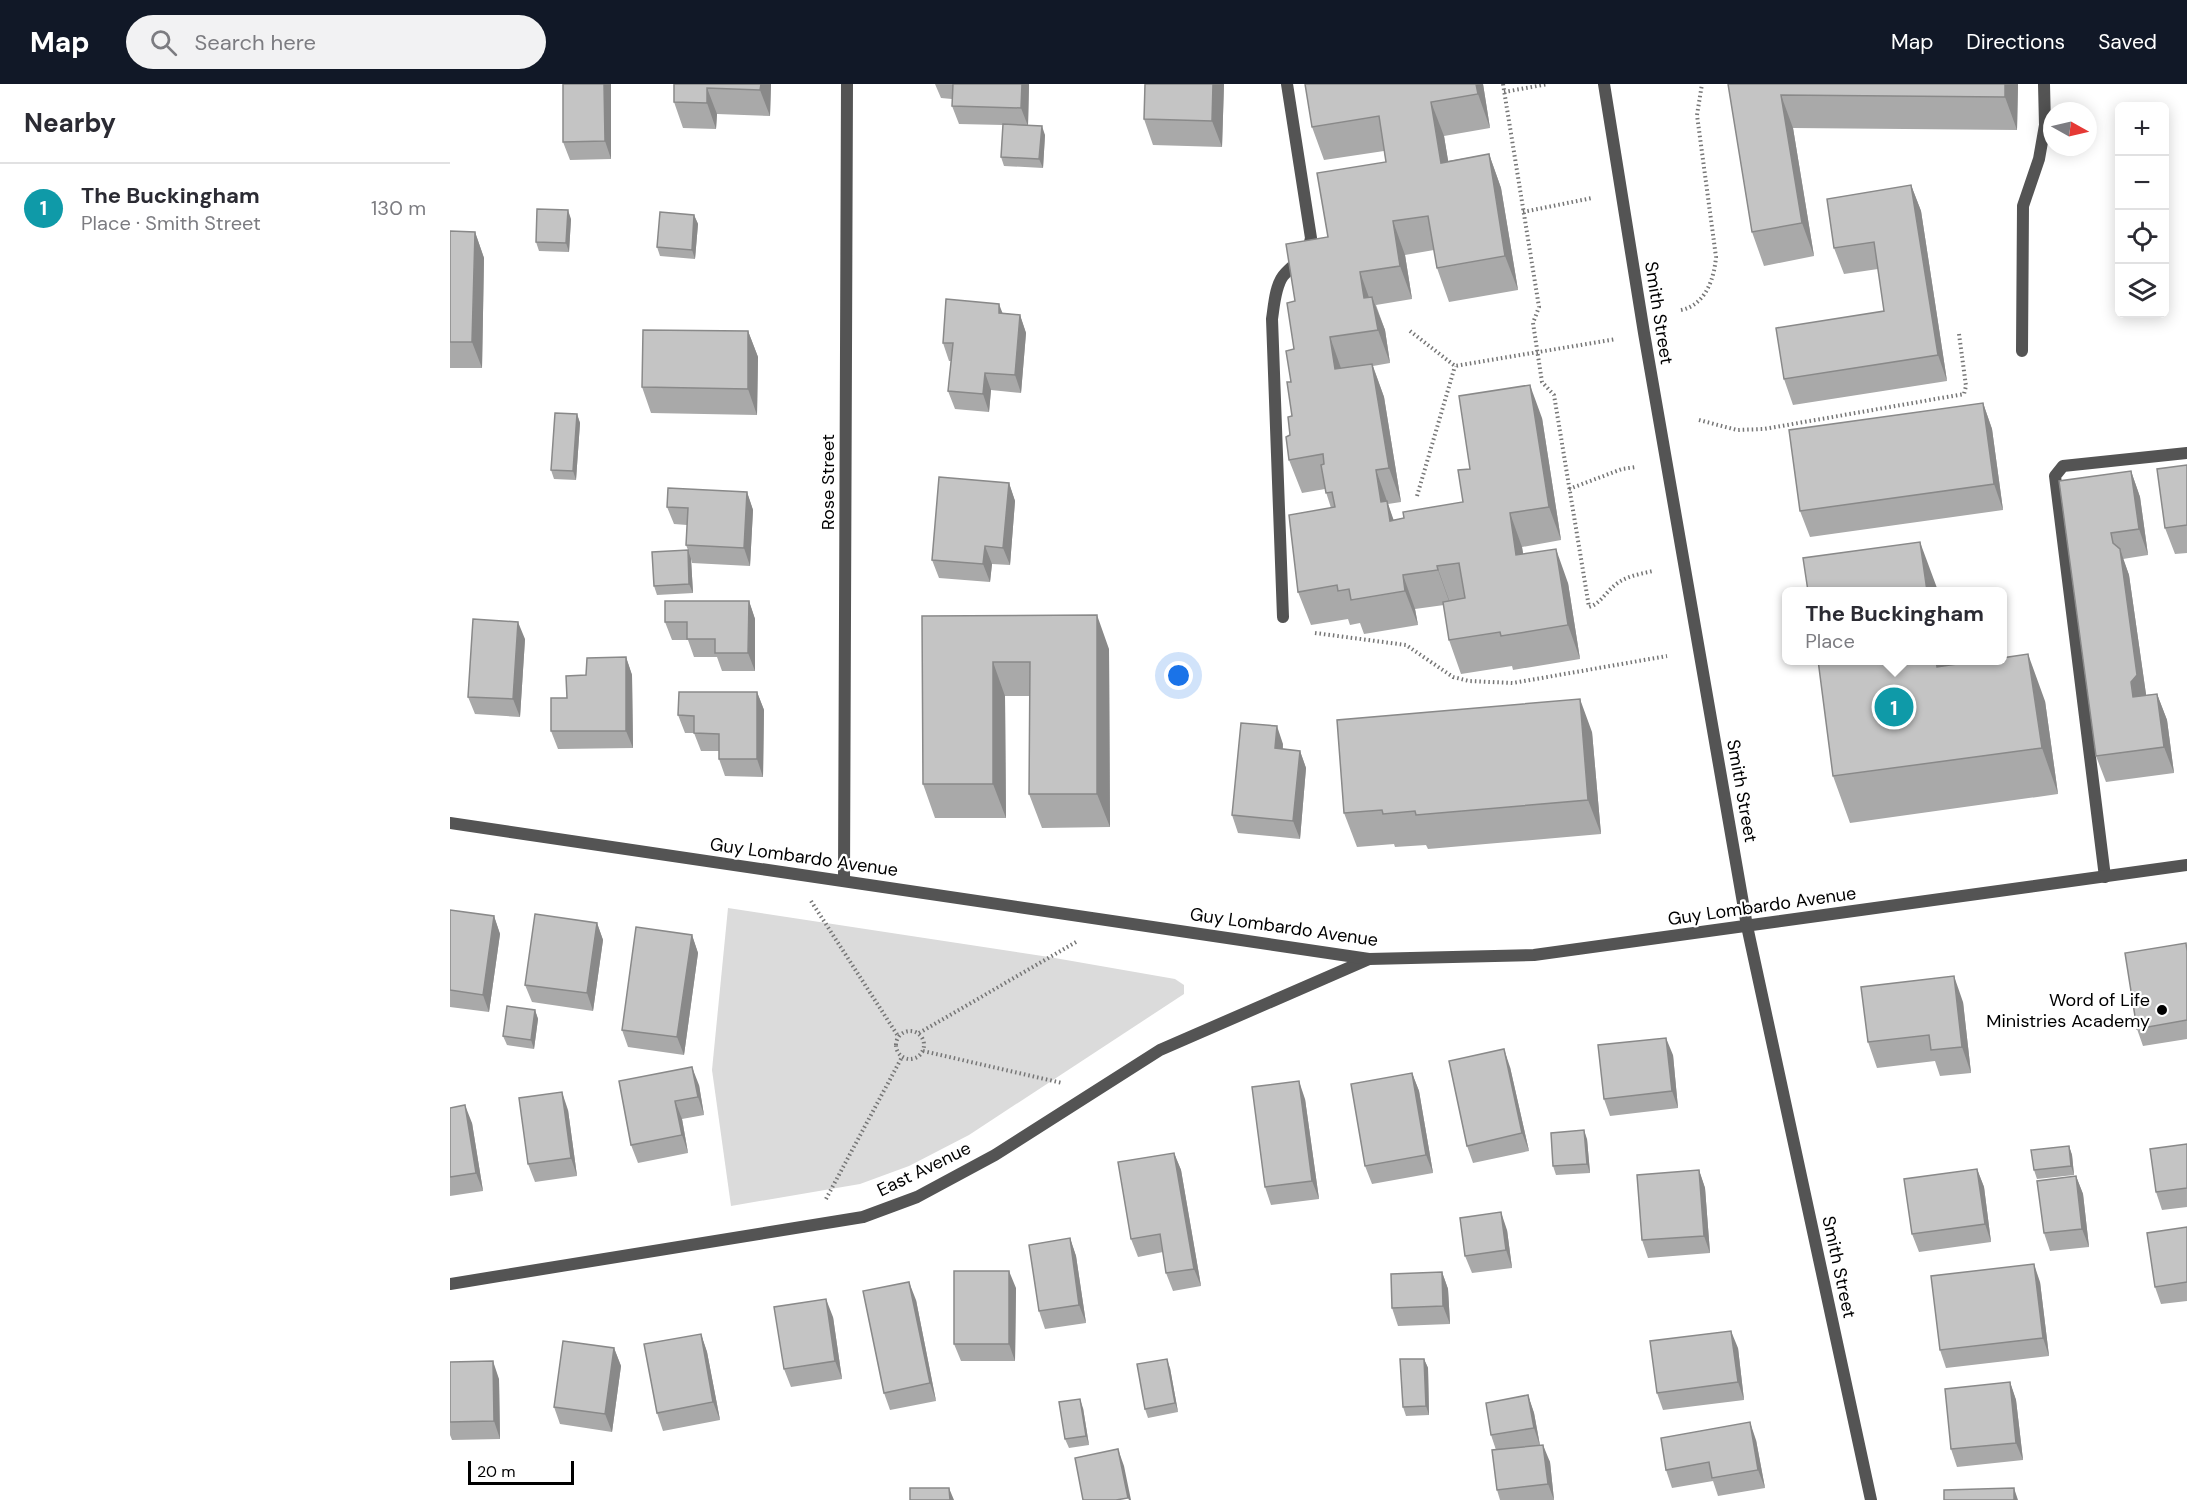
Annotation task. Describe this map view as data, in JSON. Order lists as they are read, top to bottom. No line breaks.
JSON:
{"streets":{"street":["Smith Street","Rose Street","Guy Lombardo Avenue","East Avenue"]},"crossings":[["Smith Street","Guy Lombardo Avenue"],["Rose Street","Guy Lombardo Avenue"],["Guy Lombardo Avenue","East Avenue"]],"places":["Word of Life Ministries Academy"],"scale_bar":"20 m","north":"right","page":{"header":"Map","search":"Search here","nav":["Map","Directions","Saved"],"heading":"Nearby","map_buttons":["+","−"],"list":[{"mark":"1","name":"The Buckingham","note":"Place · Smith Street","value":"130 m"}],"popup":["The Buckingham","Place"],"pins":"1","scale":"20 m"}}
